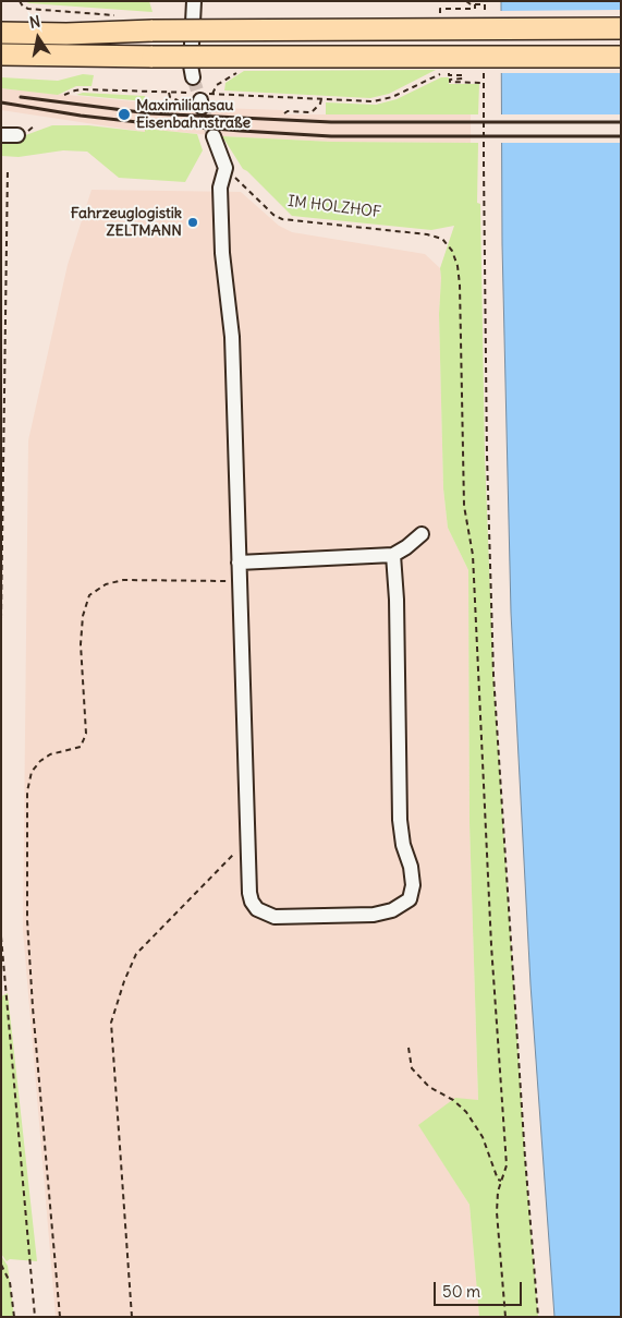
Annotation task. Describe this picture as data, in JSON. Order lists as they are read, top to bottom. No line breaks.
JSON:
{"streets":{"path":["IM HOLZHOF"]},"places":["Maximiliansau Eisenbahnstraße","Fahrzeuglogistik ZELTMANN"],"scale_bar":"50 m","north":"top"}
